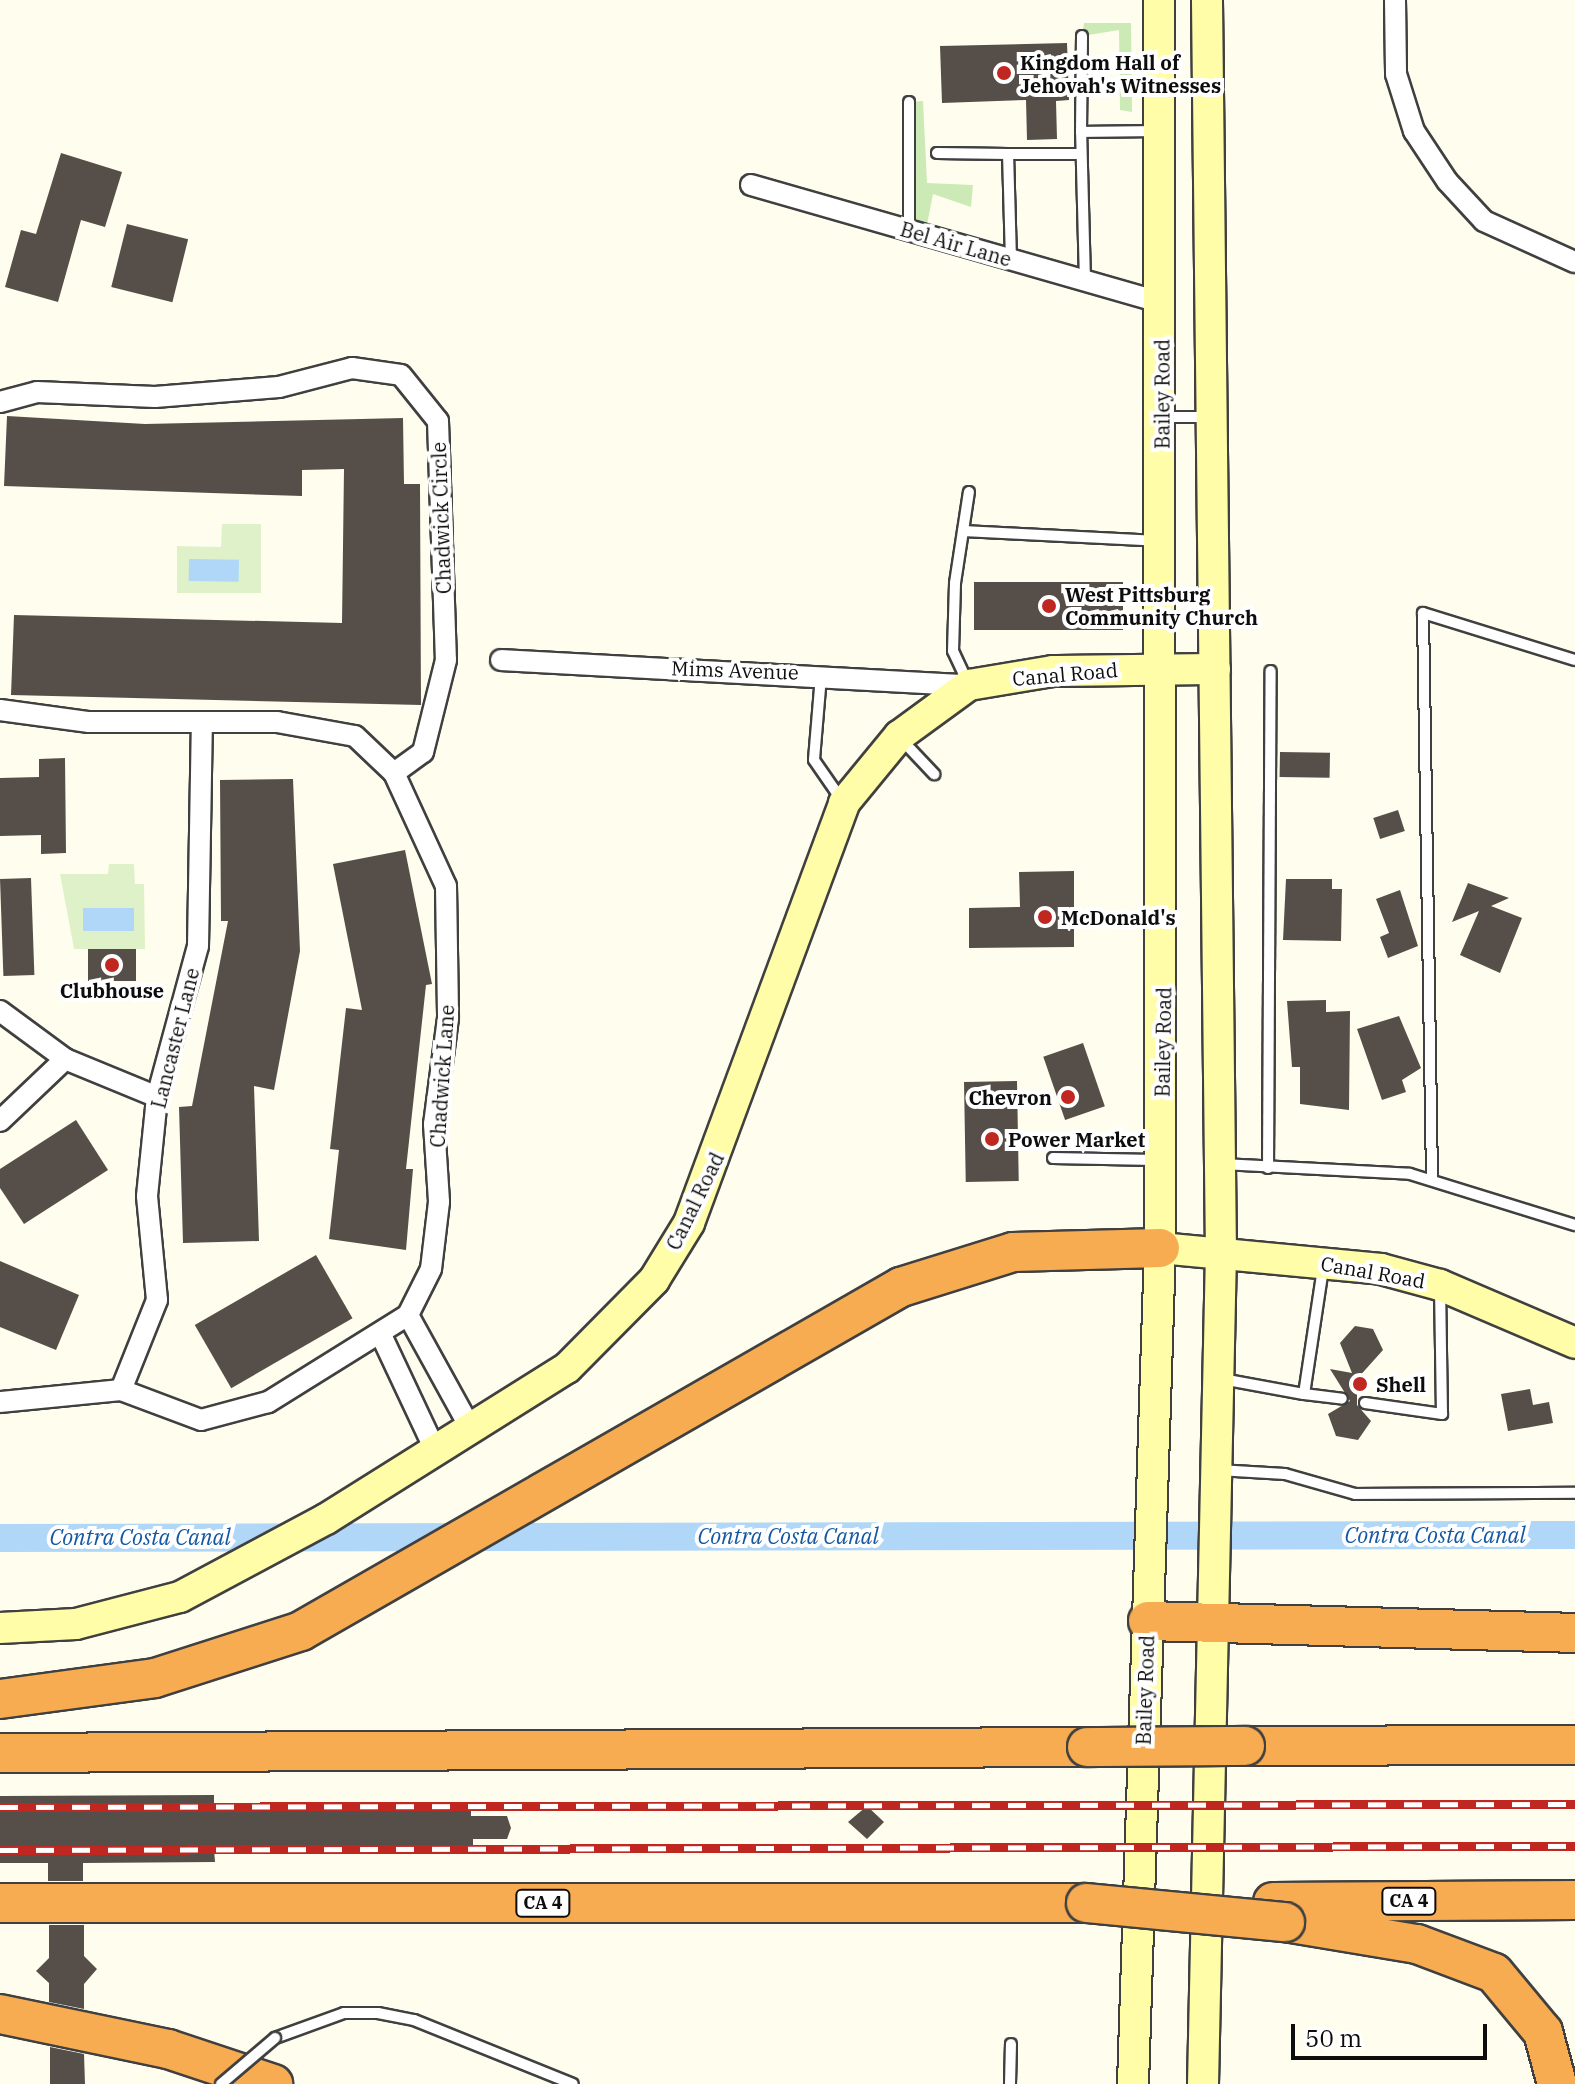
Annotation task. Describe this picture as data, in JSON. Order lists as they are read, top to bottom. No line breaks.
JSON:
{"streets":{"highway":["CA 4"],"main road":["Bailey Road","Canal Road"],"street":["Bel Air Lane","Chadwick Circle","Mims Avenue","Lancaster Lane","Chadwick Lane"]},"crossings":[["Bel Air Lane","Bailey Road"],["Bailey Road","Canal Road"],["Chadwick Circle","Chadwick Lane"],["Mims Avenue","Canal Road"],["Lancaster Lane","Chadwick Lane"]],"water":["Contra Costa Canal"],"places":["Kingdom Hall of Jehovah's Witnesses","West Pittsburg Community Church","McDonald's","Clubhouse","Chevron","Power Market","Shell"],"scale_bar":"50 m"}
